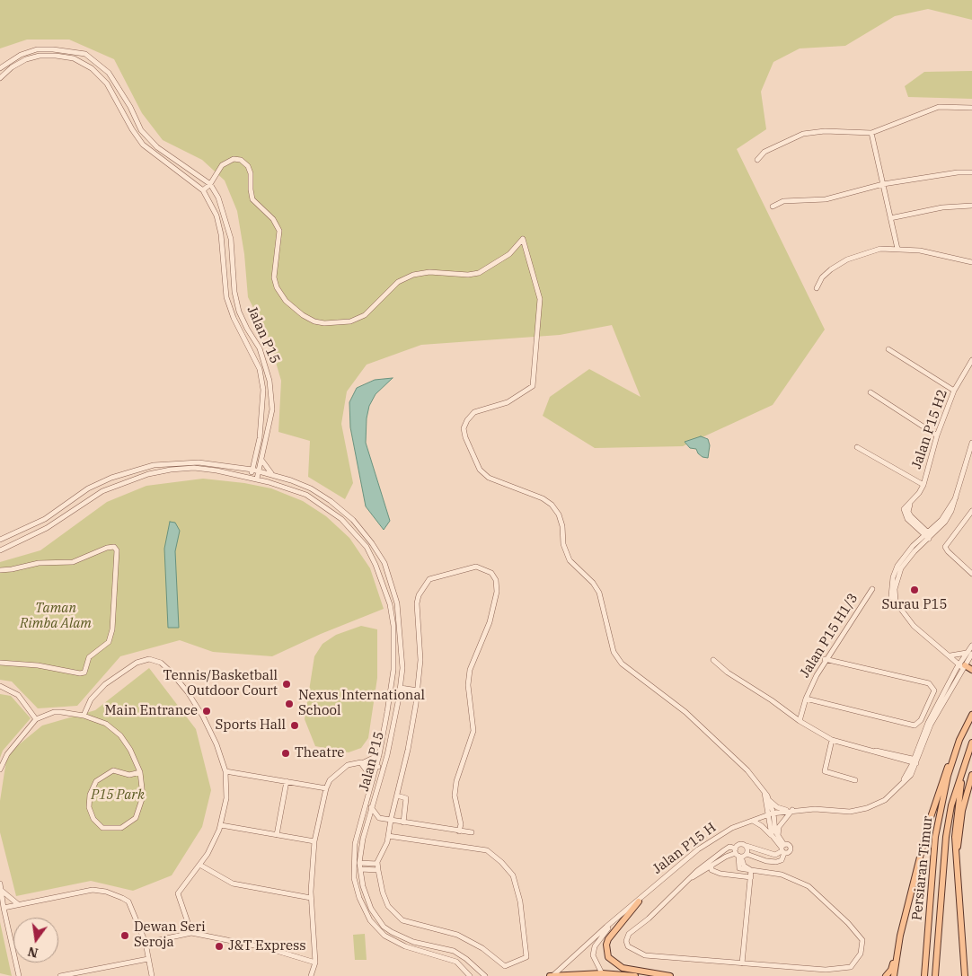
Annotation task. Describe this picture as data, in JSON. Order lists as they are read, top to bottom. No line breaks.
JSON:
{"streets":{"main road":["Persiaran Timur"],"street":["Jalan P15","Jalan P15 H2","Jalan P15 H1/3","Jalan P15 H"]},"parks":["Taman Rimba Alam","P15 Park"],"places":["Surau P15","Tennis/Basketball Outdoor Court","Nexus International School","Main Entrance","Sports Hall","Theatre","Dewan Seri Seroja","J&T Express"],"north":"bottom"}
